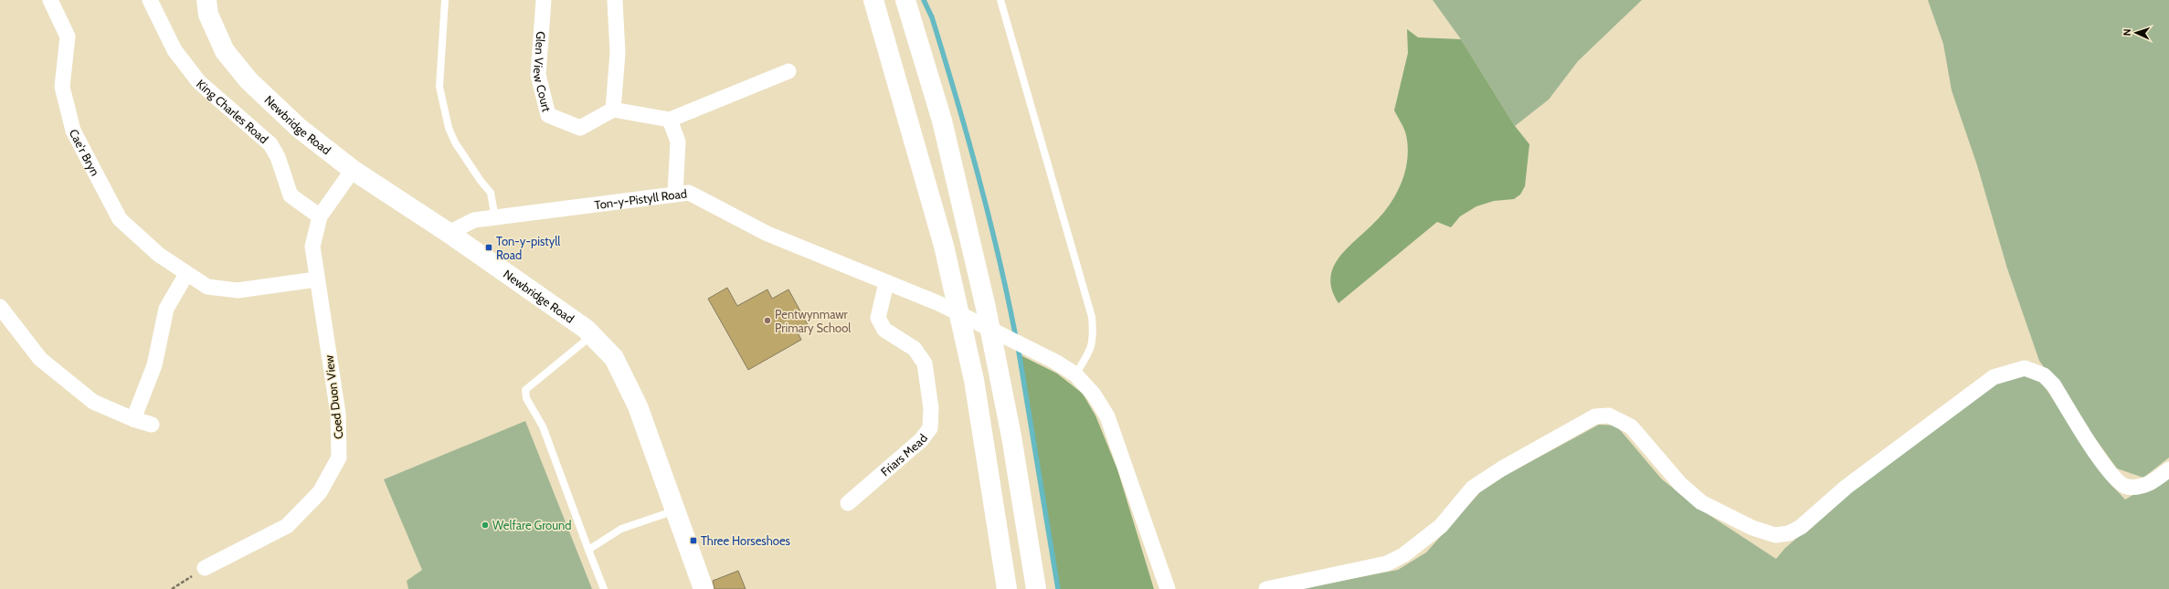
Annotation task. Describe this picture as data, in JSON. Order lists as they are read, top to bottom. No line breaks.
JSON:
{"streets":{"main road":["Newbridge Road"],"street":["Glen View Court","King Charles Road","Cae'r Bryn","Ton-y-Pistyll Road","Coed Duon View","Friars Mead"]},"crossings":[["King Charles Road","Coed Duon View"],["Newbridge Road","Ton-y-Pistyll Road"],["Newbridge Road","Coed Duon View"],["Cae'r Bryn","Coed Duon View"],["Ton-y-Pistyll Road","Friars Mead"]],"places":{"transit":["Ton-y-pistyll Road","Three Horseshoes"],"other":["Pentwynmawr Primary School","Welfare Ground"]},"north":"left"}
